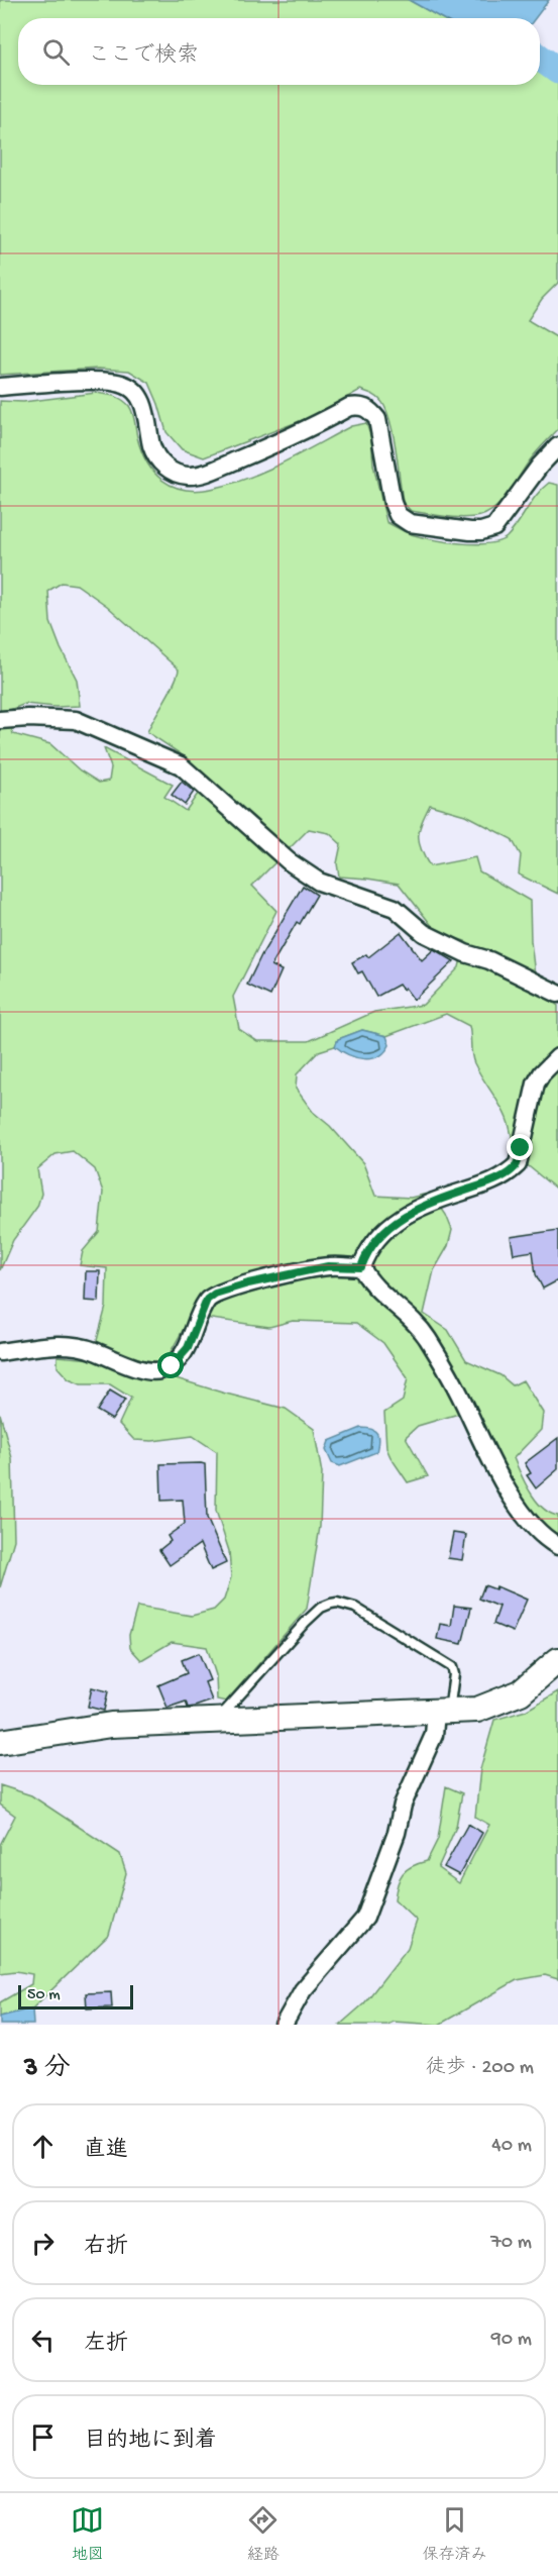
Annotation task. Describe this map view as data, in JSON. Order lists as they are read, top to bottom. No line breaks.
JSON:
{"scale_bar":"50 m","page":{"search":"ここで検索","scale":"50 m","heading":["3 分","徒歩 · 200 m"],"list":[["直進","40 m"],["右折","70 m"],["左折","90 m"],"目的地に到着"],"nav":["地図","経路","保存済み"]}}
